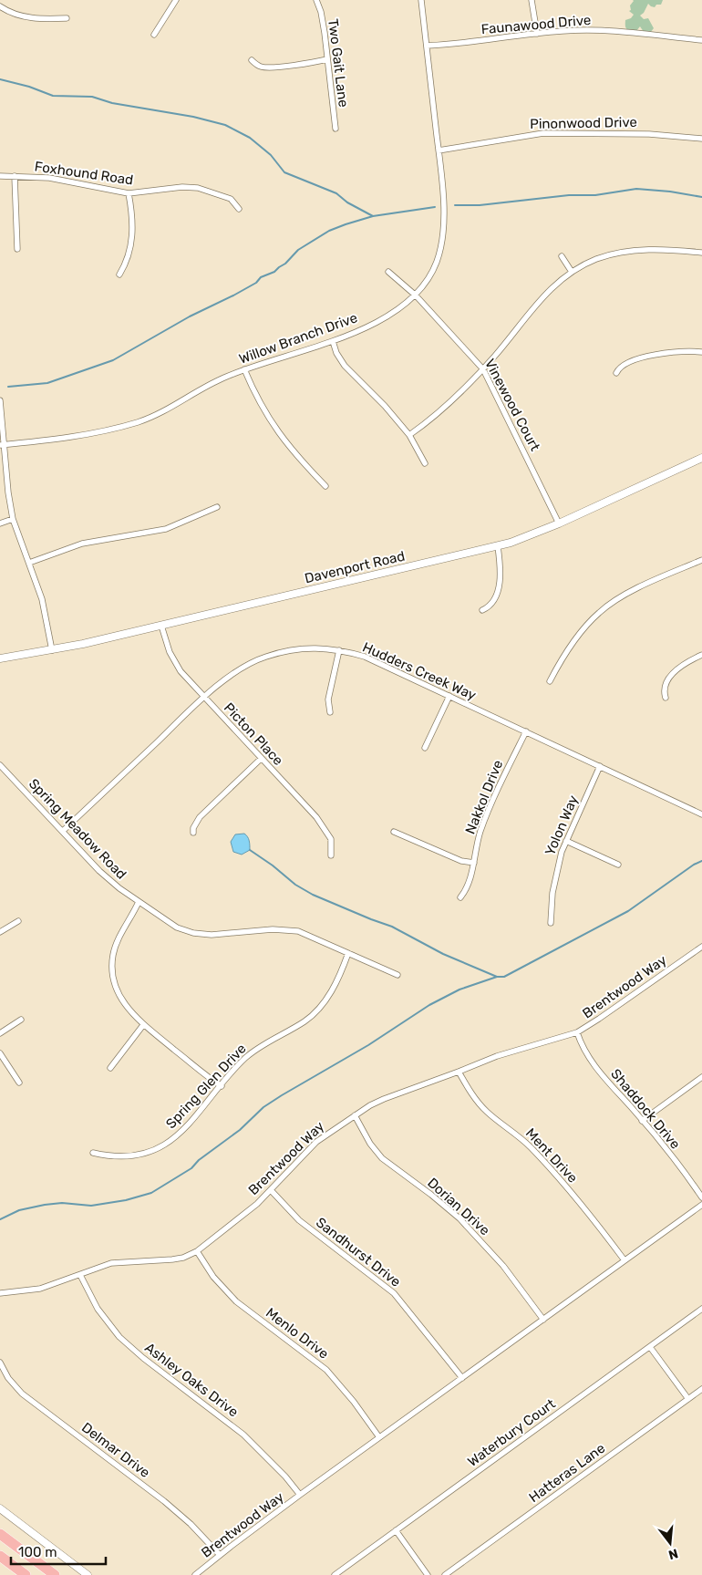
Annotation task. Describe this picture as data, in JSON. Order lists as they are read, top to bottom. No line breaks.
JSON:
{"streets":{"street":["Faunawood Drive","Two Gait Lane","Pinonwood Drive","Foxhound Road","Willow Branch Drive","Vinewood Court","Davenport Road","Hudders Creek Way","Picton Place","Nakkol Drive","Yolon Way","Spring Meadow Road","Brentwood Way","Spring Glen Drive","Shaddock Drive","Ment Drive","Dorian Drive","Sandhurst Drive","Menlo Drive","Ashley Oaks Drive","Waterbury Court","Delmar Drive","Hatteras Lane"]},"crossings":[["Faunawood Drive","Willow Branch Drive"],["Pinonwood Drive","Willow Branch Drive"],["Willow Branch Drive","Vinewood Court"],["Vinewood Court","Davenport Road"],["Davenport Road","Picton Place"],["Hudders Creek Way","Picton Place"],["Hudders Creek Way","Nakkol Drive"],["Hudders Creek Way","Yolon Way"],["Hudders Creek Way","Spring Meadow Road"],["Spring Meadow Road","Spring Glen Drive"],["Brentwood Way","Shaddock Drive"],["Brentwood Way","Ment Drive"],["Brentwood Way","Dorian Drive"],["Brentwood Way","Sandhurst Drive"],["Brentwood Way","Menlo Drive"],["Brentwood Way","Ashley Oaks Drive"],["Brentwood Way","Delmar Drive"]],"scale_bar":"100 m","north":"bottom"}
